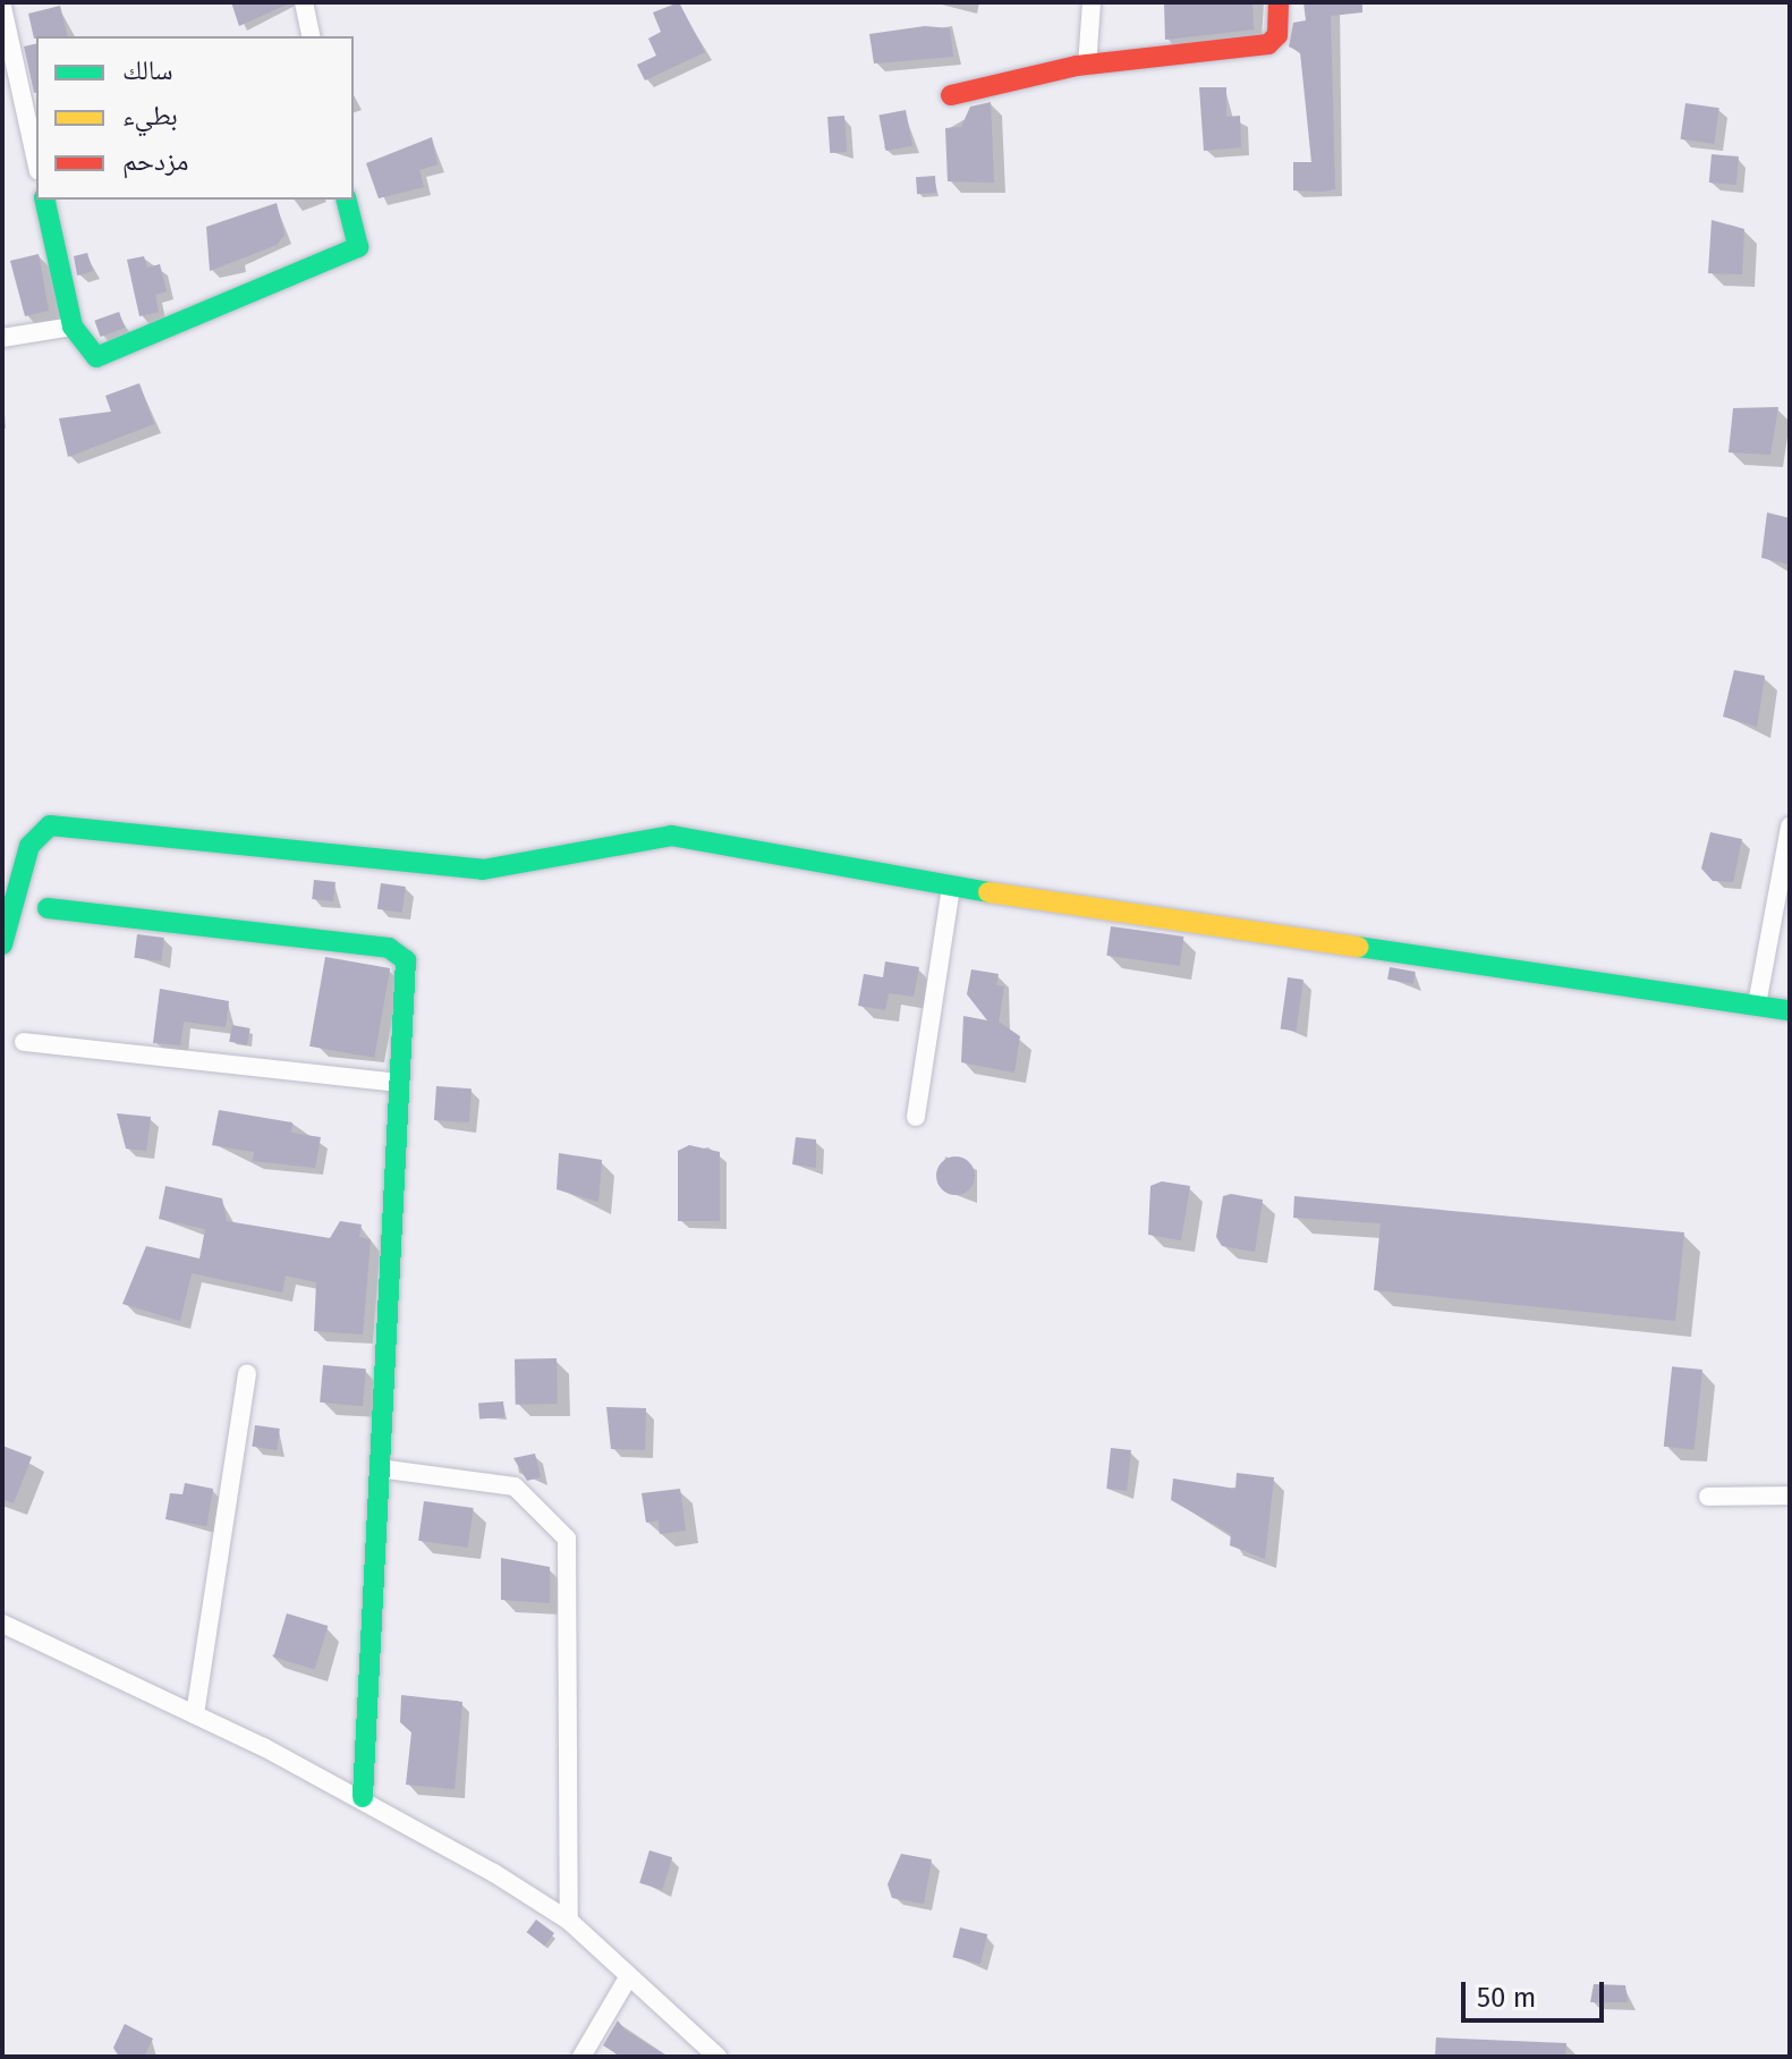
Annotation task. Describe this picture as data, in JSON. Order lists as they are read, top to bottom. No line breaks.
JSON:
{"legend":["سالك","بطيء","مزدحم"],"scale_bar":"50 m"}
